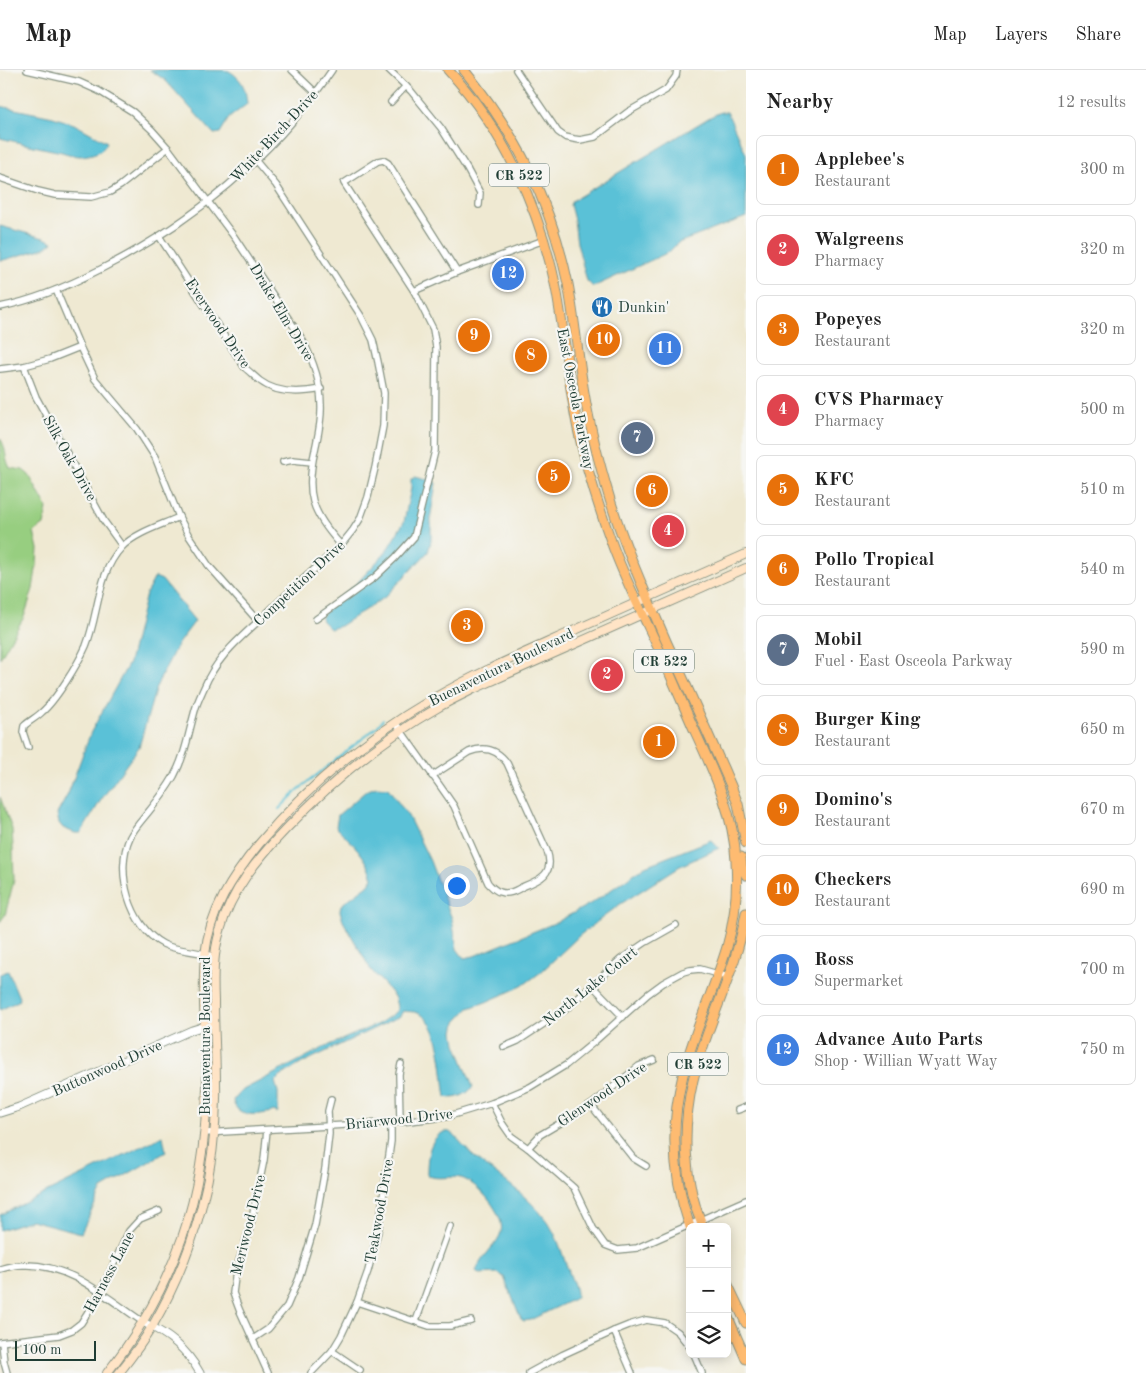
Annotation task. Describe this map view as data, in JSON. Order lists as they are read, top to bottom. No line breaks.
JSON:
{"streets":{"main road":["CR 522","East Osceola Parkway","Buenaventura Boulevard"],"street":["White Birch Drive","Drake Elm Drive","Everwood Drive","Silk Oak Drive","Competition Drive","North Lake Court","Buttonwood Drive","Glenwood Drive","Briarwood Drive","Teakwood Drive","Meriwood Drive","Harness Lane"]},"crossings":[["White Birch Drive","Drake Elm Drive"],["White Birch Drive","Everwood Drive"],["White Birch Drive","Competition Drive"],["CR 522","Briarwood Drive"],["Drake Elm Drive","Everwood Drive"],["Drake Elm Drive","Competition Drive"],["East Osceola Parkway","Buenaventura Boulevard"],["East Osceola Parkway","Briarwood Drive"],["Competition Drive","Buenaventura Boulevard"],["Buenaventura Boulevard","Buttonwood Drive"],["Buenaventura Boulevard","Briarwood Drive"],["Briarwood Drive","Teakwood Drive"],["Briarwood Drive","Meriwood Drive"]],"places":{"restaurant":["Dunkin'"]},"scale_bar":"100 m","page":{"header":"Map","nav":["Map","Layers","Share"],"heading":["Nearby","12 results"],"list":[{"mark":"1","name":"Applebee's","note":"Restaurant","value":"300 m"},{"mark":"2","name":"Walgreens","note":"Pharmacy","value":"320 m"},{"mark":"3","name":"Popeyes","note":"Restaurant","value":"320 m"},{"mark":"4","name":"CVS Pharmacy","note":"Pharmacy","value":"500 m"},{"mark":"5","name":"KFC","note":"Restaurant","value":"510 m"},{"mark":"6","name":"Pollo Tropical","note":"Restaurant","value":"540 m"},{"mark":"7","name":"Mobil","note":"Fuel · East Osceola Parkway","value":"590 m"},{"mark":"8","name":"Burger King","note":"Restaurant","value":"650 m"},{"mark":"9","name":"Domino's","note":"Restaurant","value":"670 m"},{"mark":"10","name":"Checkers","note":"Restaurant","value":"690 m"},{"mark":"11","name":"Ross","note":"Supermarket","value":"700 m"},{"mark":"12","name":"Advance Auto Parts","note":"Shop · Willian Wyatt Way","value":"750 m"}],"pins":["12","9","10","11","8","7","5","6","4","3","2","1"],"map_buttons":["+","−"],"scale":"100 m"}}
